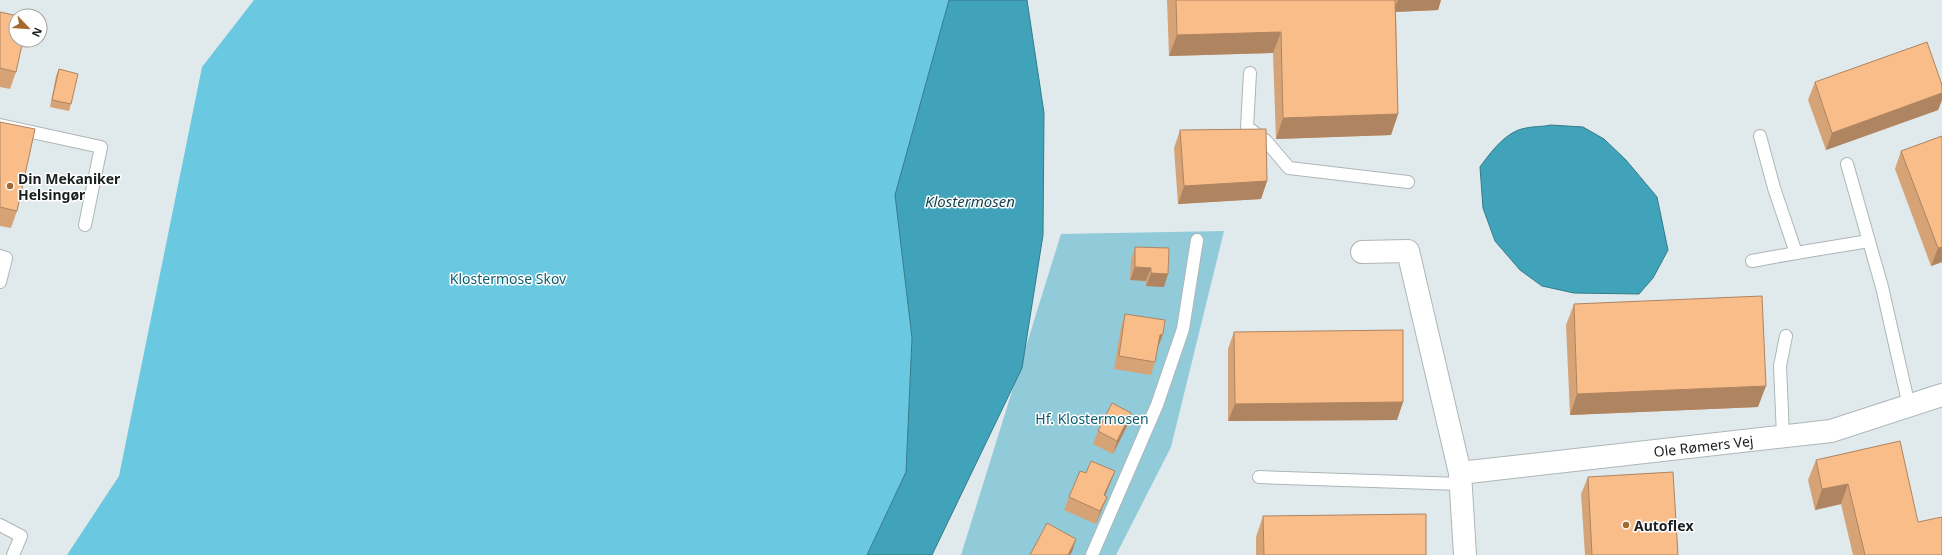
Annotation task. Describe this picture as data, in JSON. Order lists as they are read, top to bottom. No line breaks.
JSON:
{"streets":{"street":["Ole Rømers Vej"]},"water":["Klostermosen"],"parks":["Klostermose Skov","Hf. Klostermosen"],"places":["Din Mekaniker Helsingør","Autoflex"],"north":"bottom right"}
